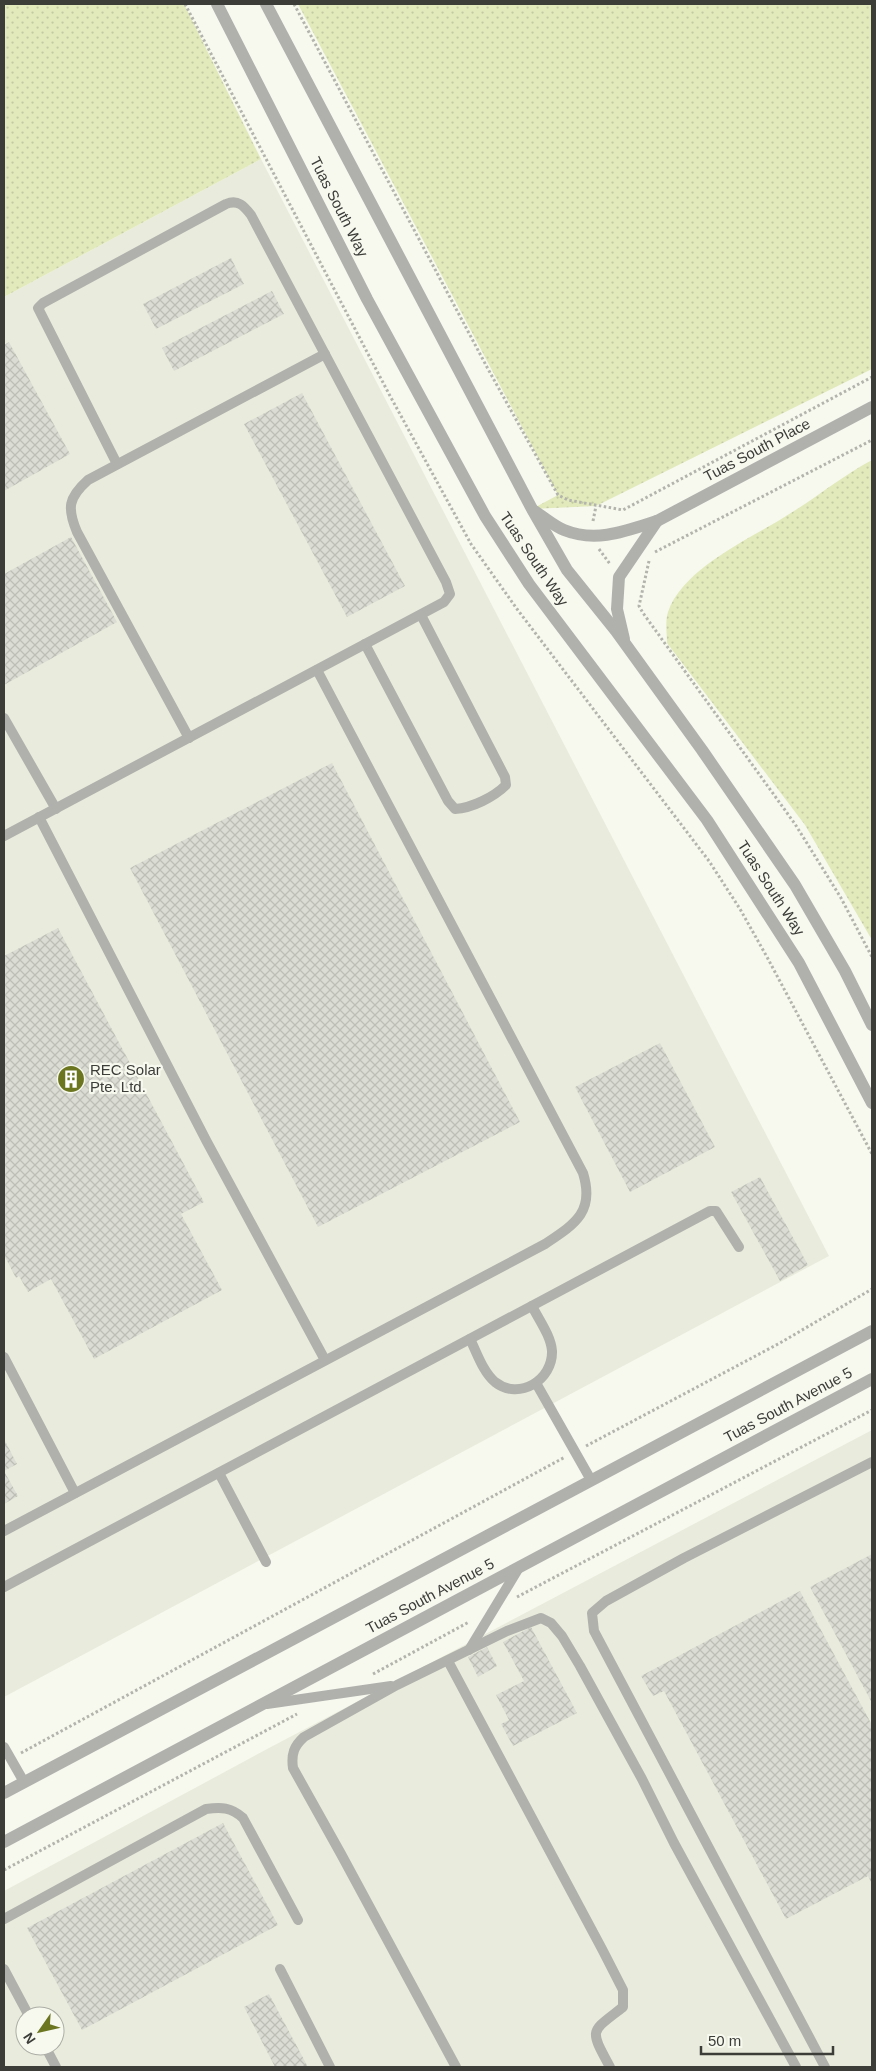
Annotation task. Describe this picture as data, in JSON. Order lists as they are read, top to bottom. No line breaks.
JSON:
{"streets":{"street":["Tuas South Way","Tuas South Place","Tuas South Avenue 5"]},"crossings":[["Tuas South Way","Tuas South Place"]],"places":{"building":["REC Solar Pte. Ltd."]},"scale_bar":"50 m","north":"bottom left"}
